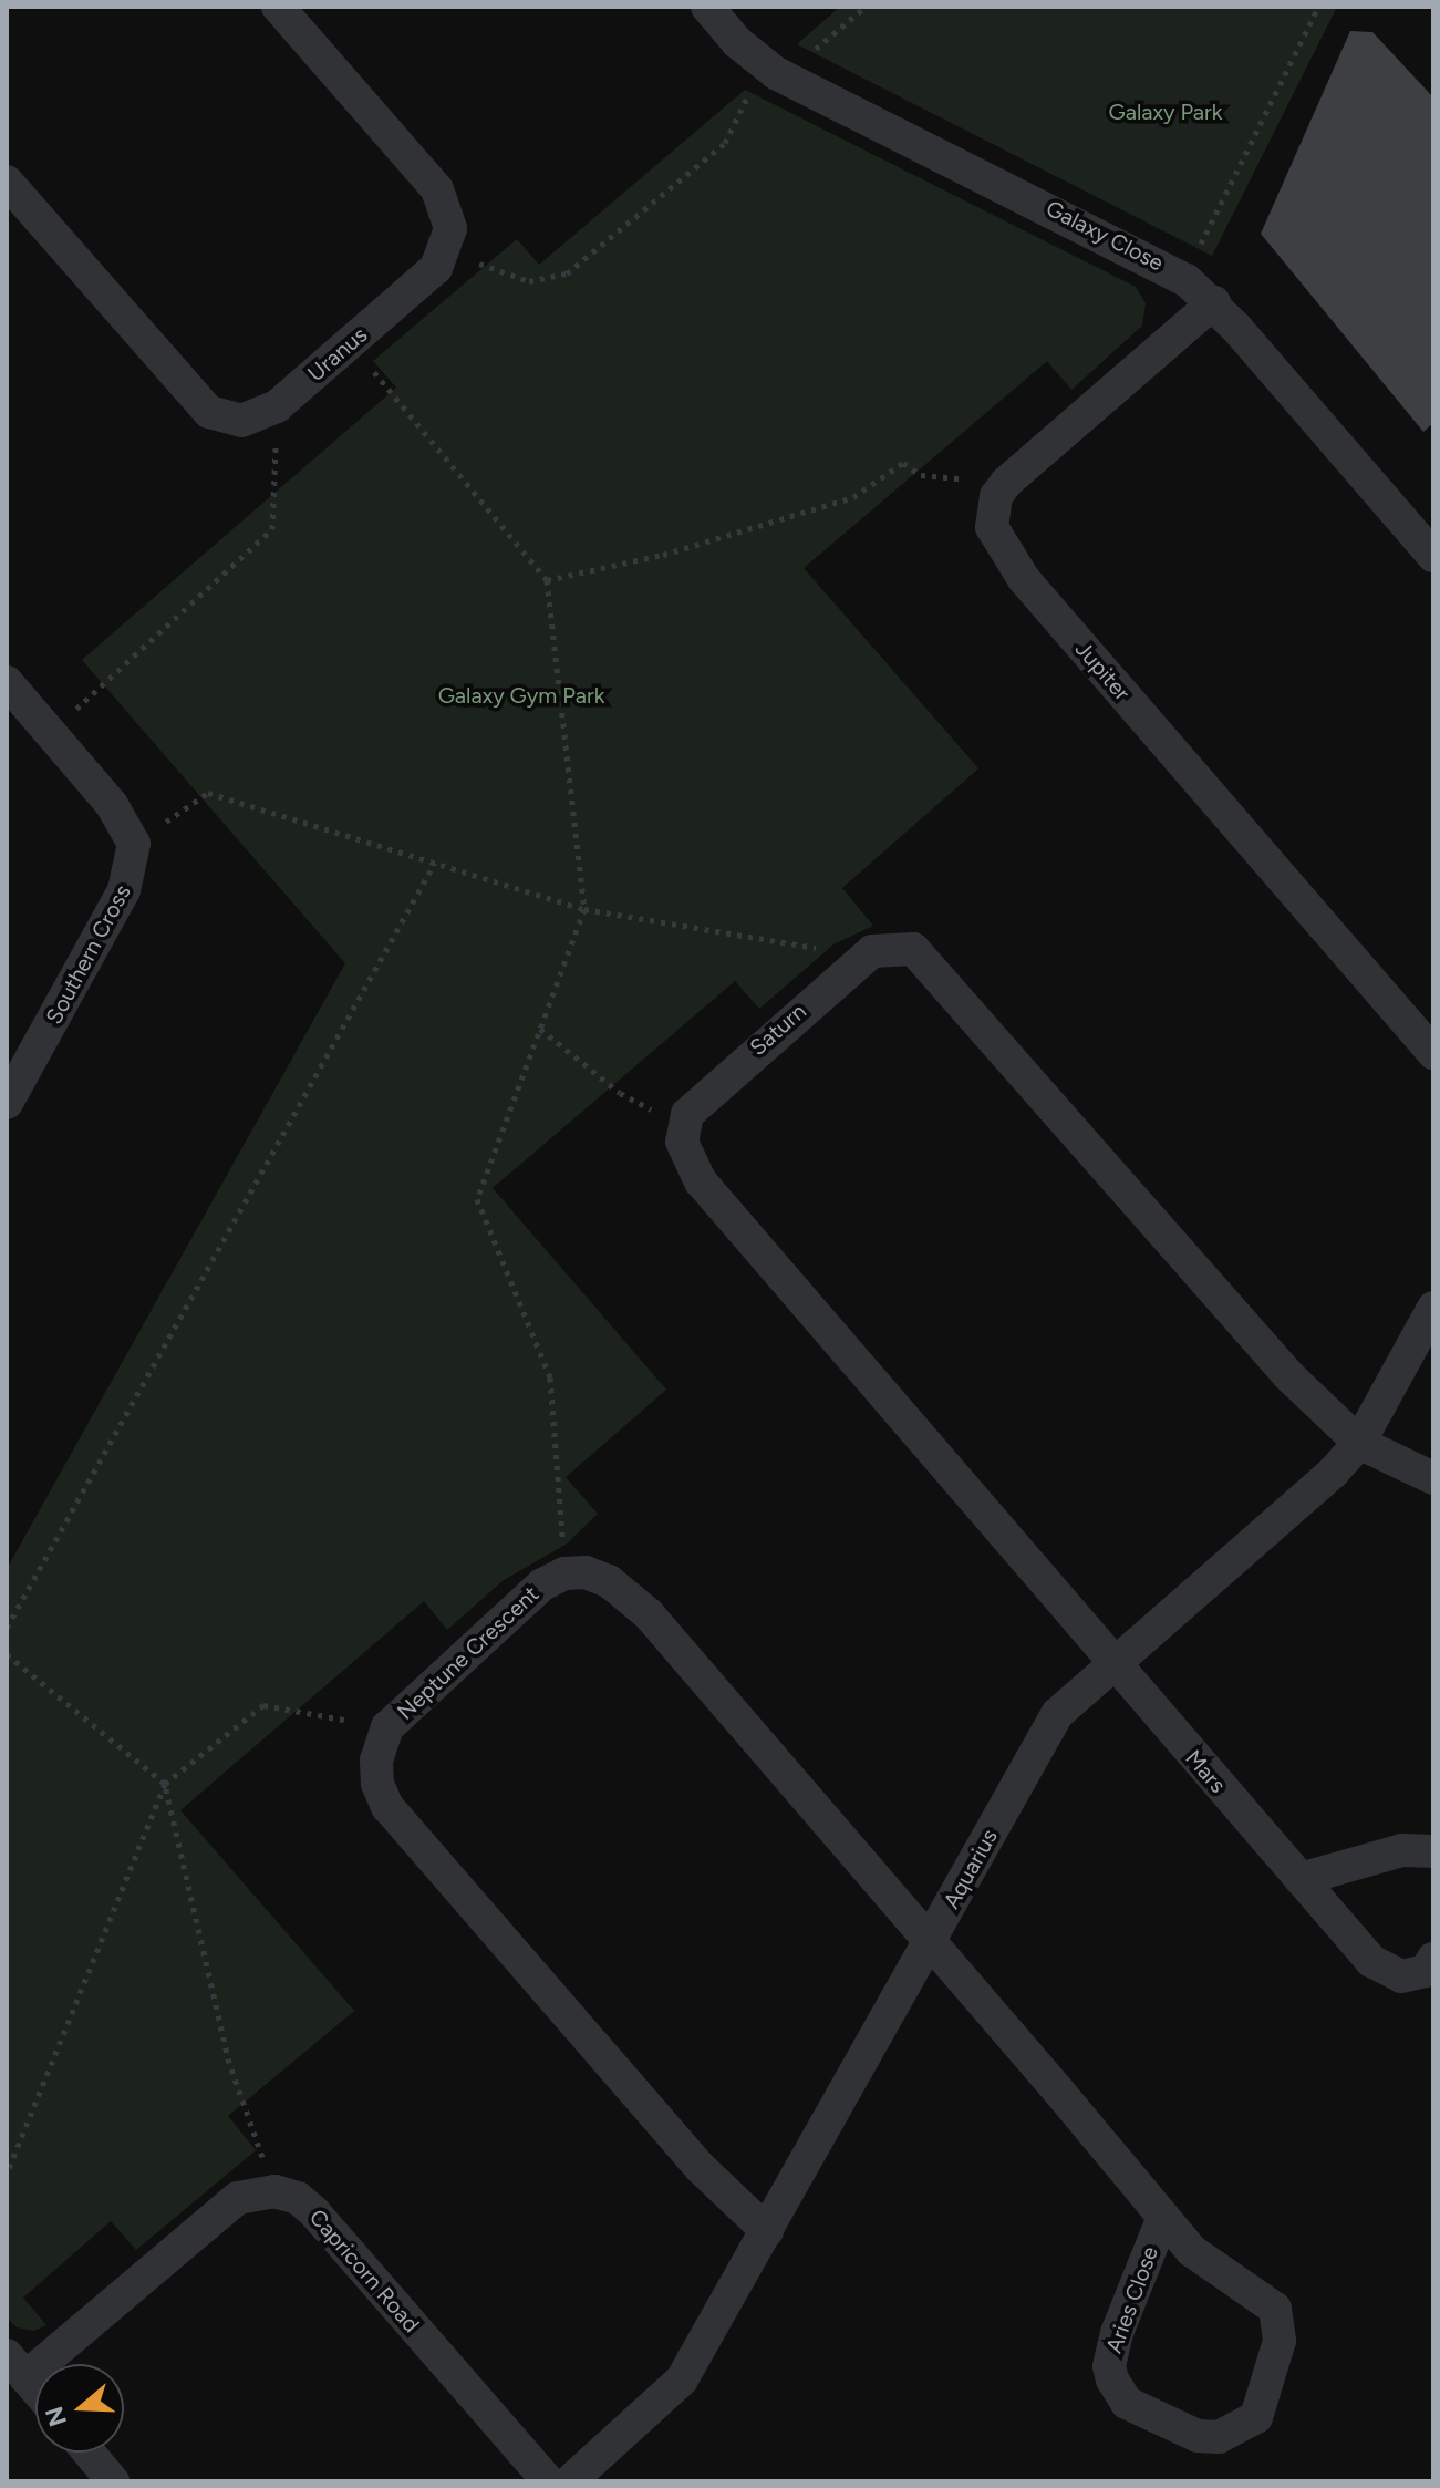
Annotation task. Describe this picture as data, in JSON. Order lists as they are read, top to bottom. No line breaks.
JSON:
{"streets":{"street":["Galaxy Close","Uranus","Jupiter","Southern Cross","Saturn","Neptune Crescent","Mars","Aquarius","Capricorn Road","Aries Close"]},"crossings":[["Neptune Crescent","Aquarius"],["Neptune Crescent","Aries Close"],["Mars","Aquarius"],["Aquarius","Aries Close"]],"parks":["Galaxy Park","Galaxy Gym Park"],"north":"left"}
